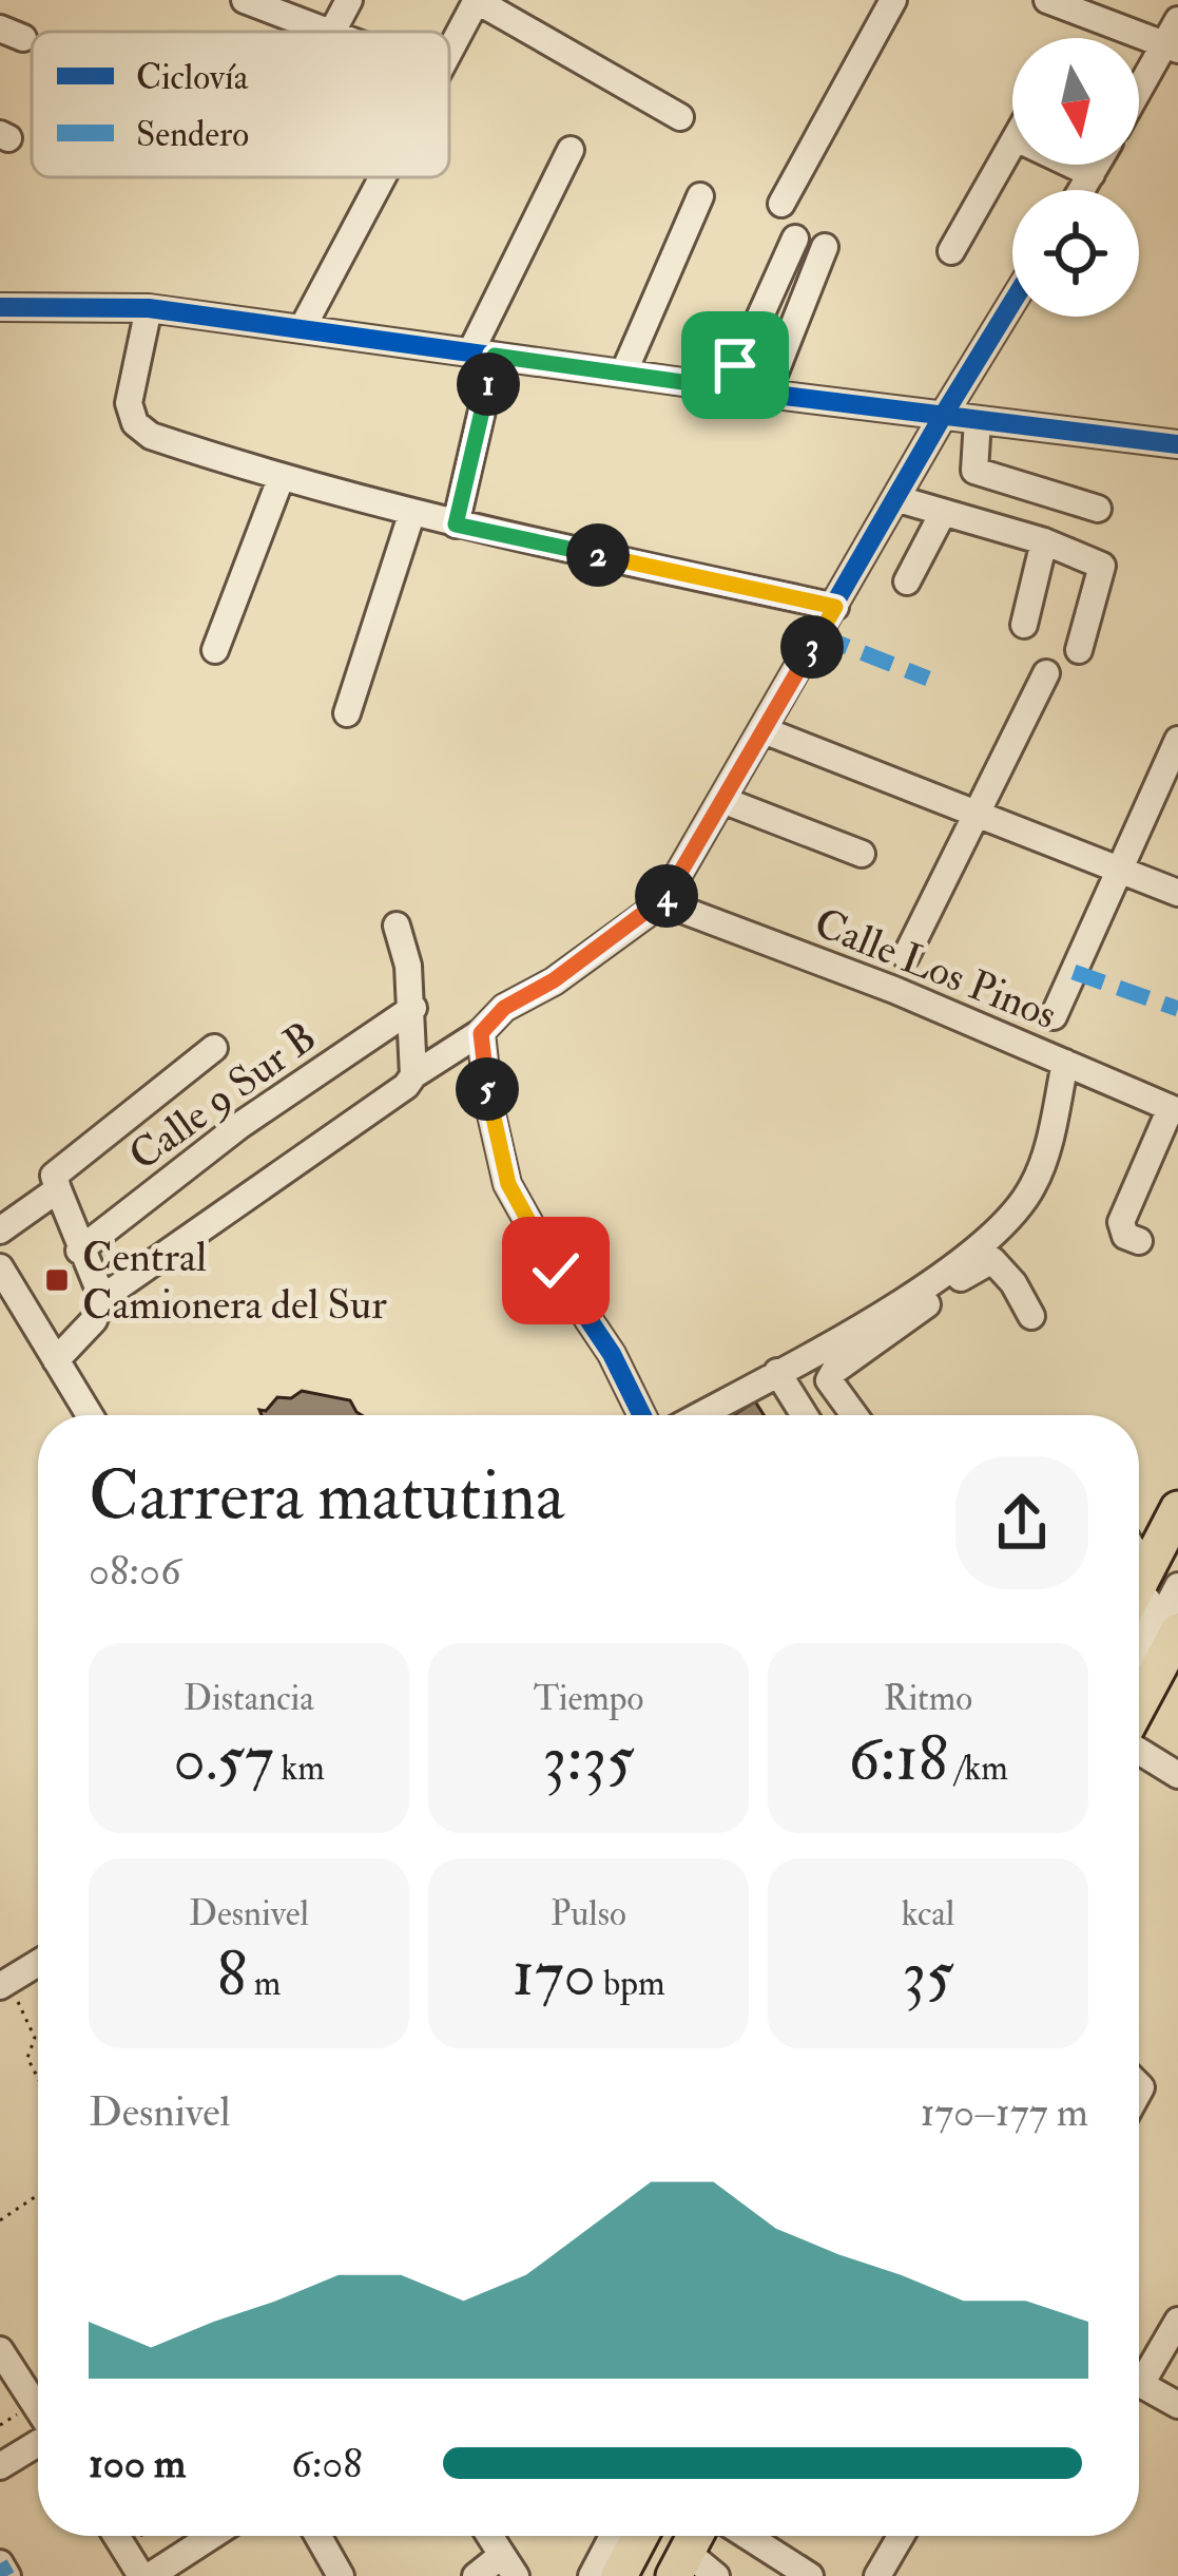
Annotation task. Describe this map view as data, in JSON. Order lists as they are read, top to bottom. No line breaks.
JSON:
{"streets":{"street":["Calle Los Pinos","Calle 9 Sur B"]},"places":{"transit":["Central Camionera del Sur"]},"legend":["Ciclovía","Sendero"],"north":"bottom","page":{"pins":["1","2","3","4","5"],"heading":["Carrera matutina","08:06"],"stats":[["Distancia","0.57 km"],["Tiempo","3:35"],["Ritmo","6:18 /km"],["Desnivel","8 m"],["Pulso","170 bpm"],["kcal","35"]],"chart":["Desnivel","170–177 m"],"list":[{"name":"100 m","note":"6:08"}]}}
